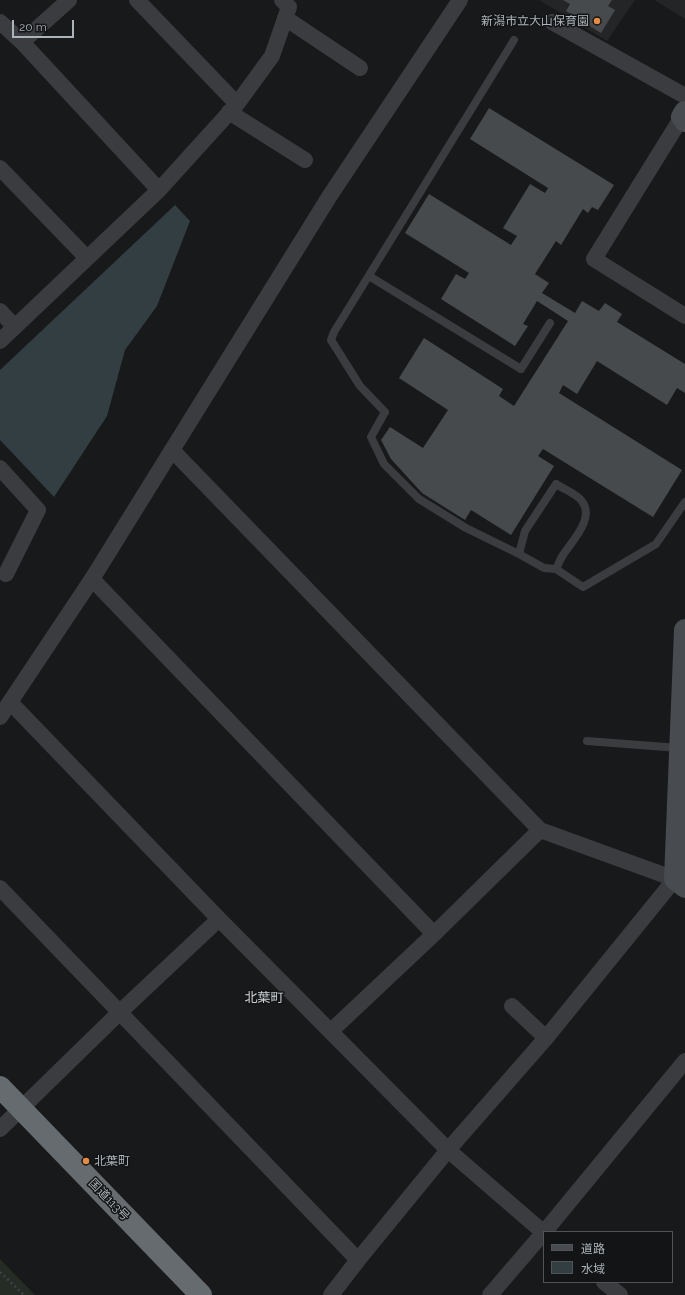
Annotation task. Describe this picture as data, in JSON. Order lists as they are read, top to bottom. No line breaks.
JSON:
{"streets":{"highway":["国道113号"]},"districts":["北葉町"],"places":["新潟市立大山保育園","北葉町"],"legend":["道路","水域"],"scale_bar":"20 m"}
